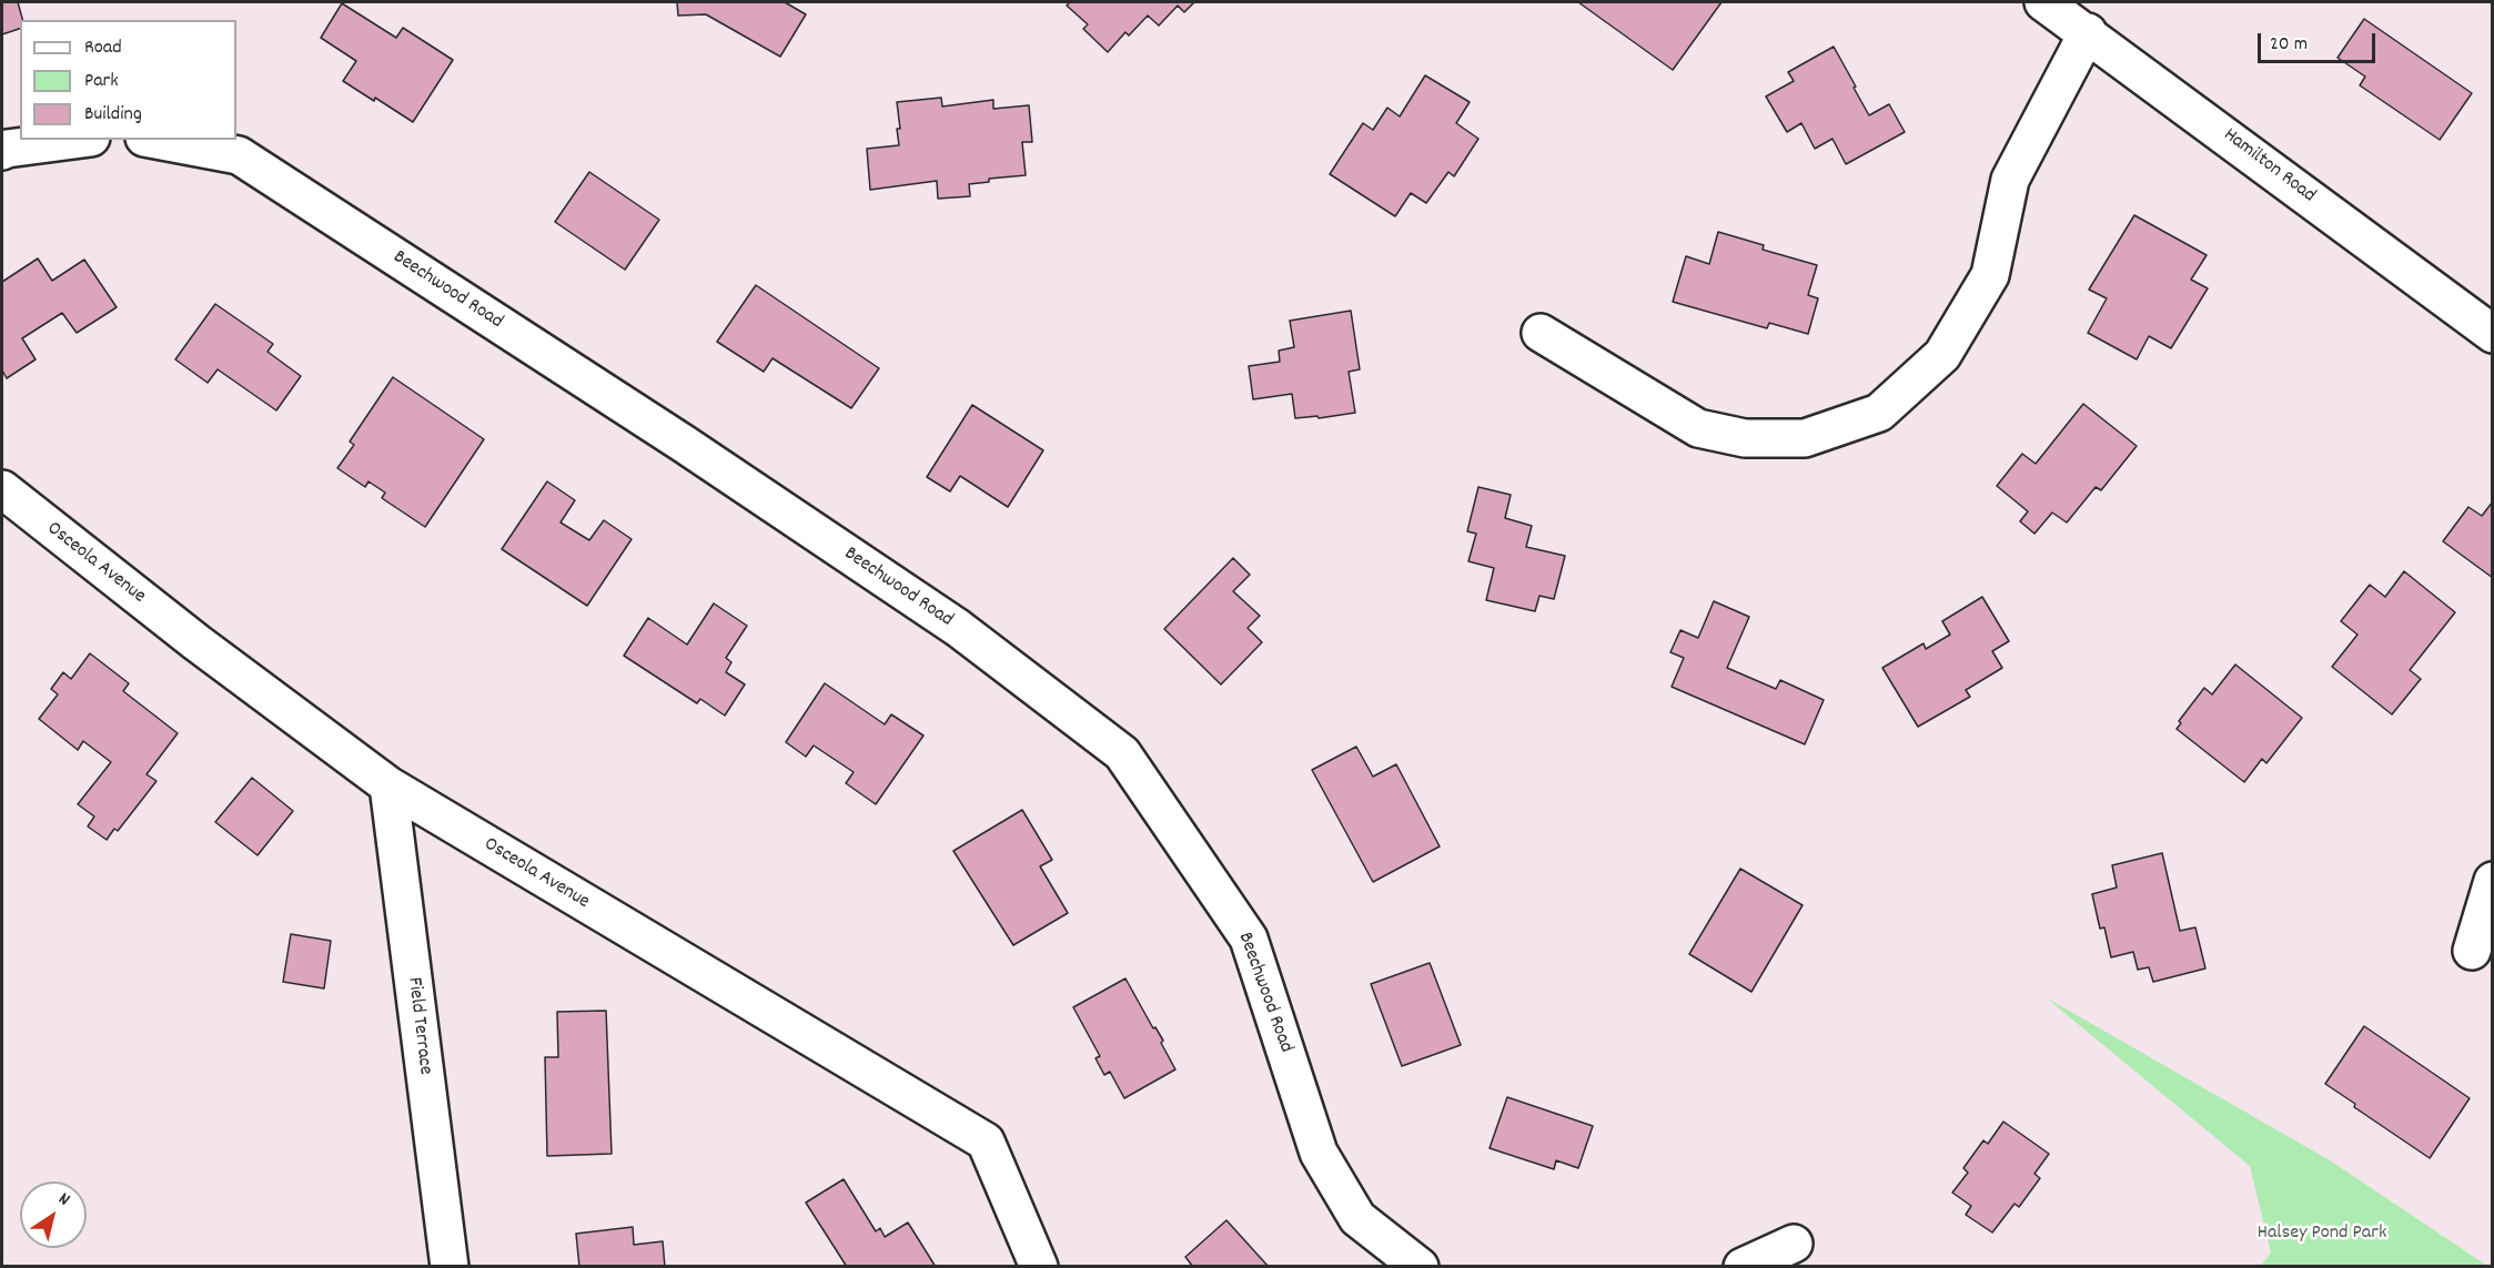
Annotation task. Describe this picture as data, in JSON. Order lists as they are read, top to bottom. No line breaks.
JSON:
{"streets":{"street":["Hamilton Road","Beechwood Road","Osceola Avenue","Field Terrace"]},"crossings":[["Osceola Avenue","Field Terrace"]],"parks":["Halsey Pond Park"],"legend":["Road","Park","Building"],"scale_bar":"20 m","north":"top right"}
